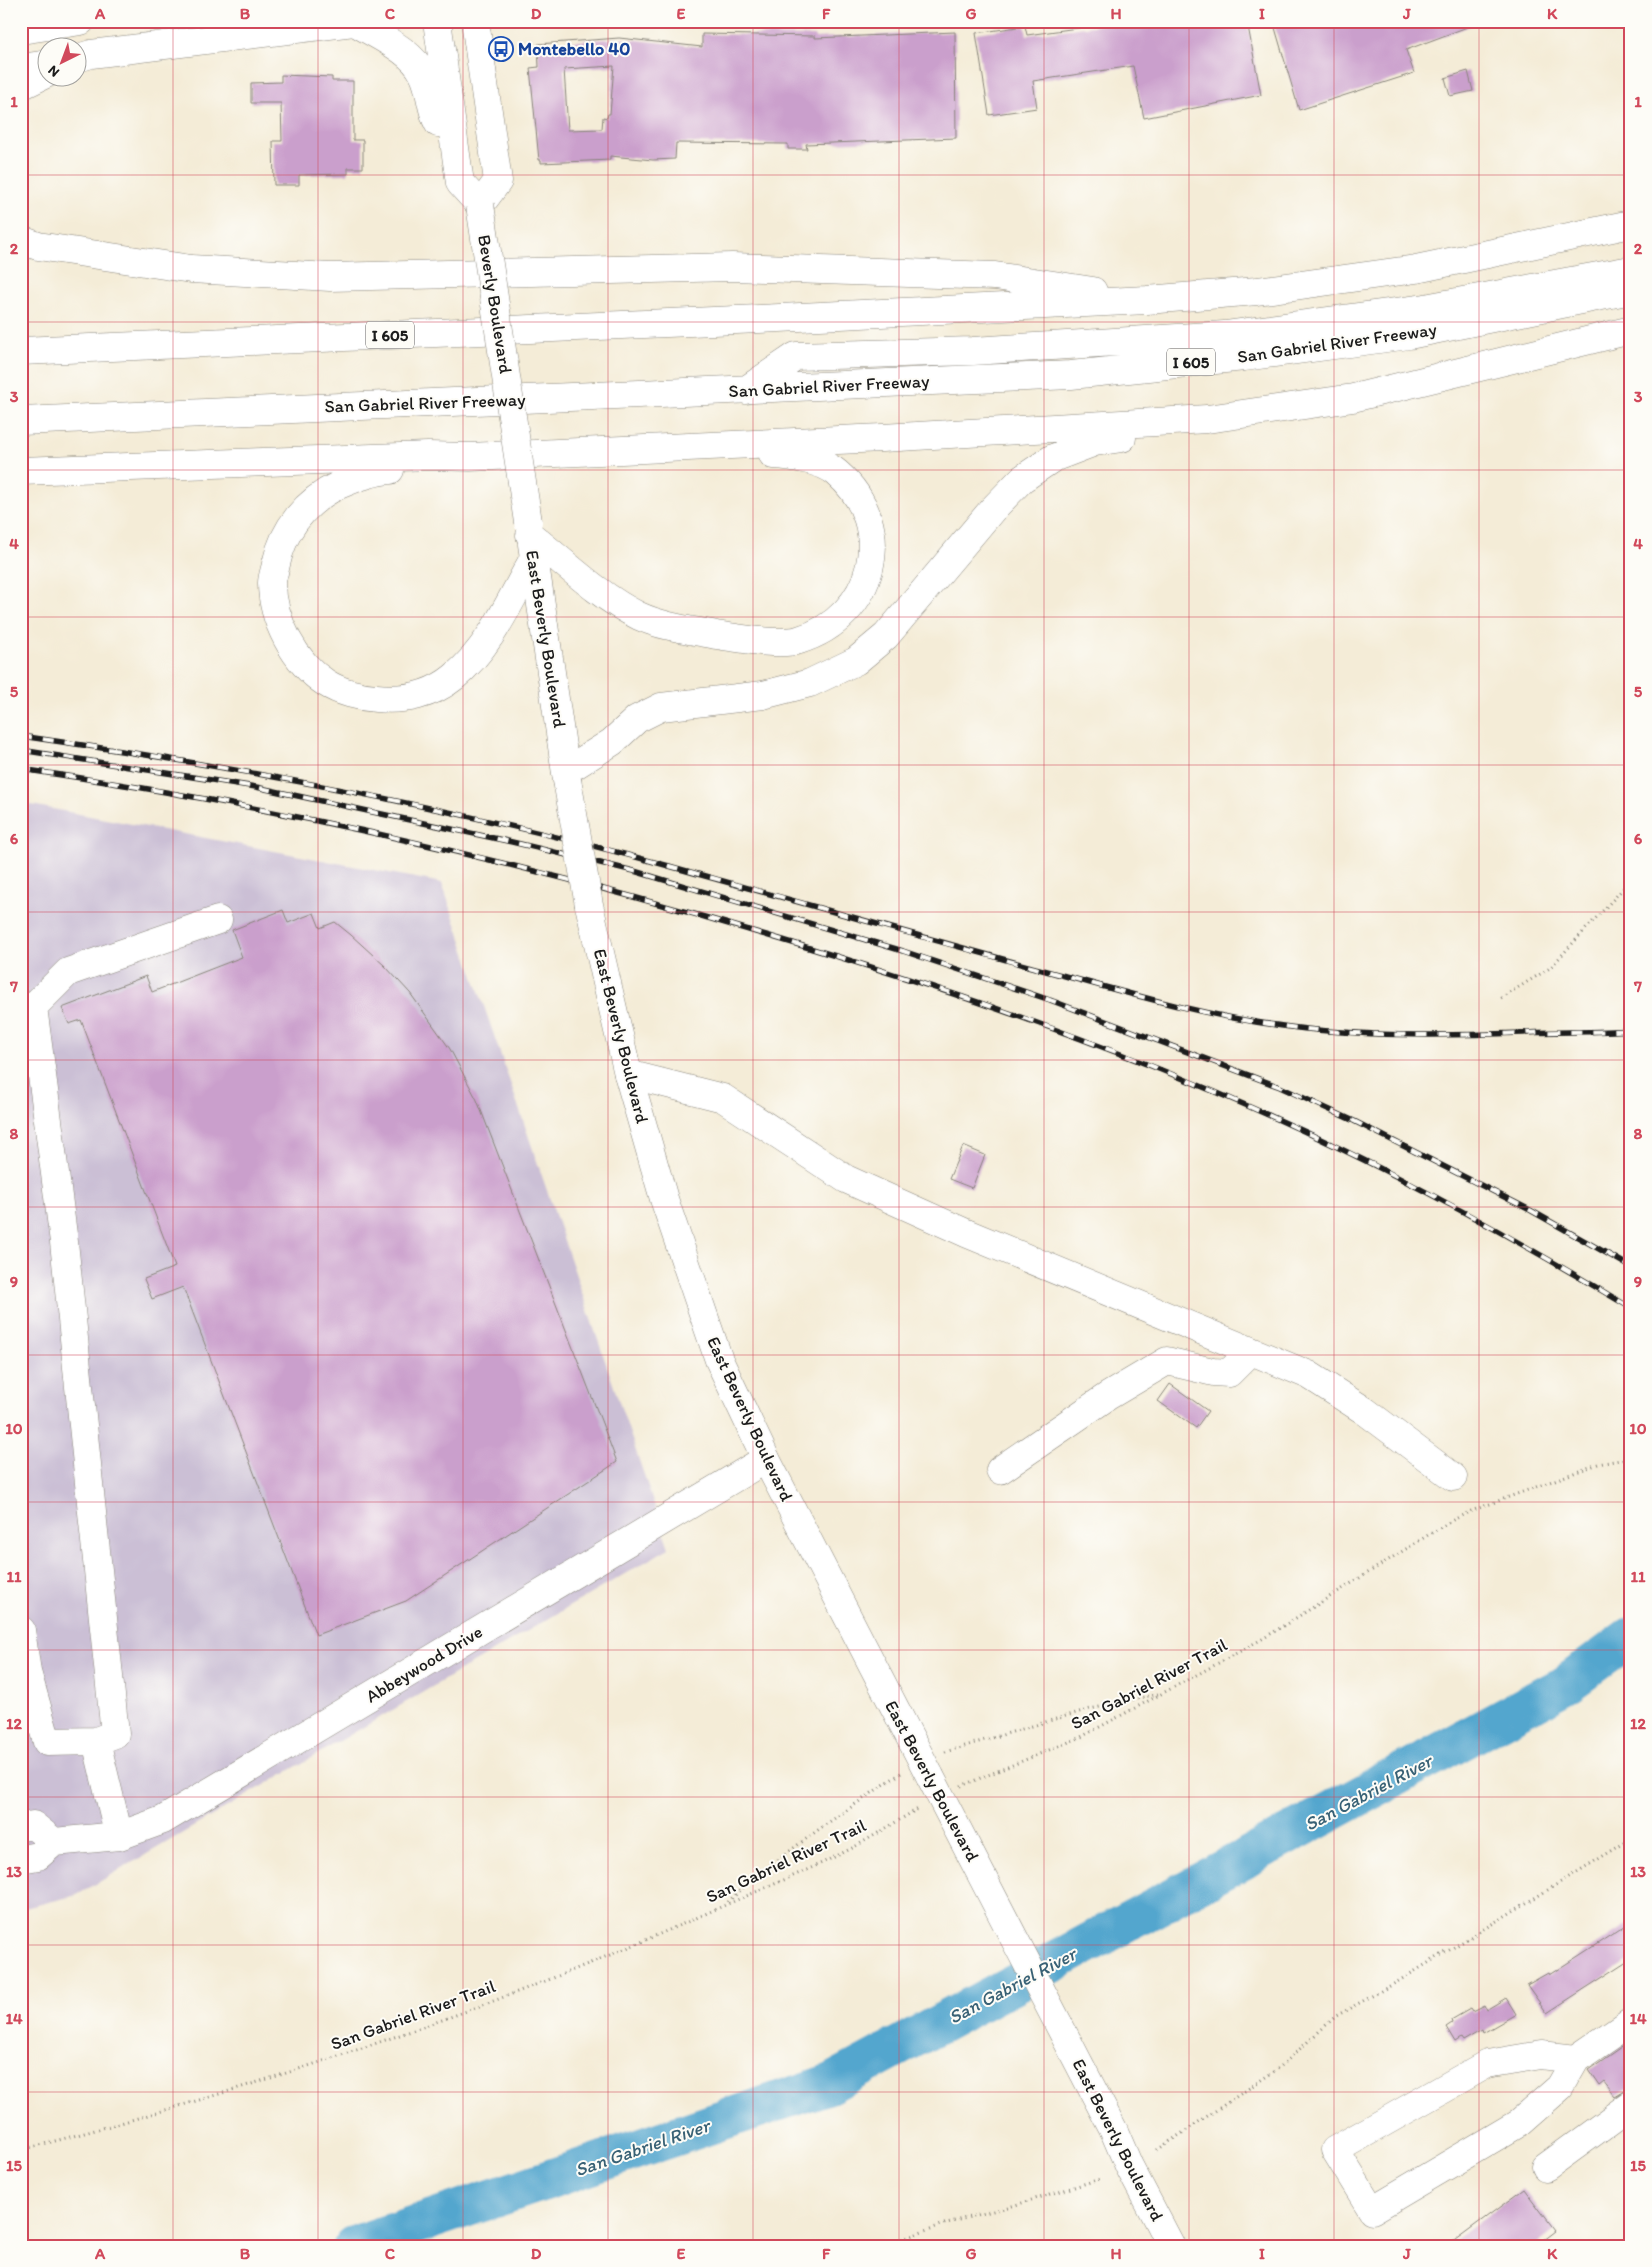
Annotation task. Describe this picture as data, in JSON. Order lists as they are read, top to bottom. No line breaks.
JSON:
{"streets":{"main road":["Beverly Boulevard","I 605","San Gabriel River Freeway","East Beverly Boulevard","Abbeywood Drive"],"path":["San Gabriel River Trail"]},"crossings":[["Beverly Boulevard","East Beverly Boulevard"],["East Beverly Boulevard","Abbeywood Drive"]],"water":["San Gabriel River"],"places":{"bus stop":["Montebello 40"]},"north":"bottom left","grid":{"columns":["A","B","C","D","E","F","G","H","I","J","K"],"rows":["1","2","3","4","5","6","7","8","9","10","11","12","13","14","15"]}}
